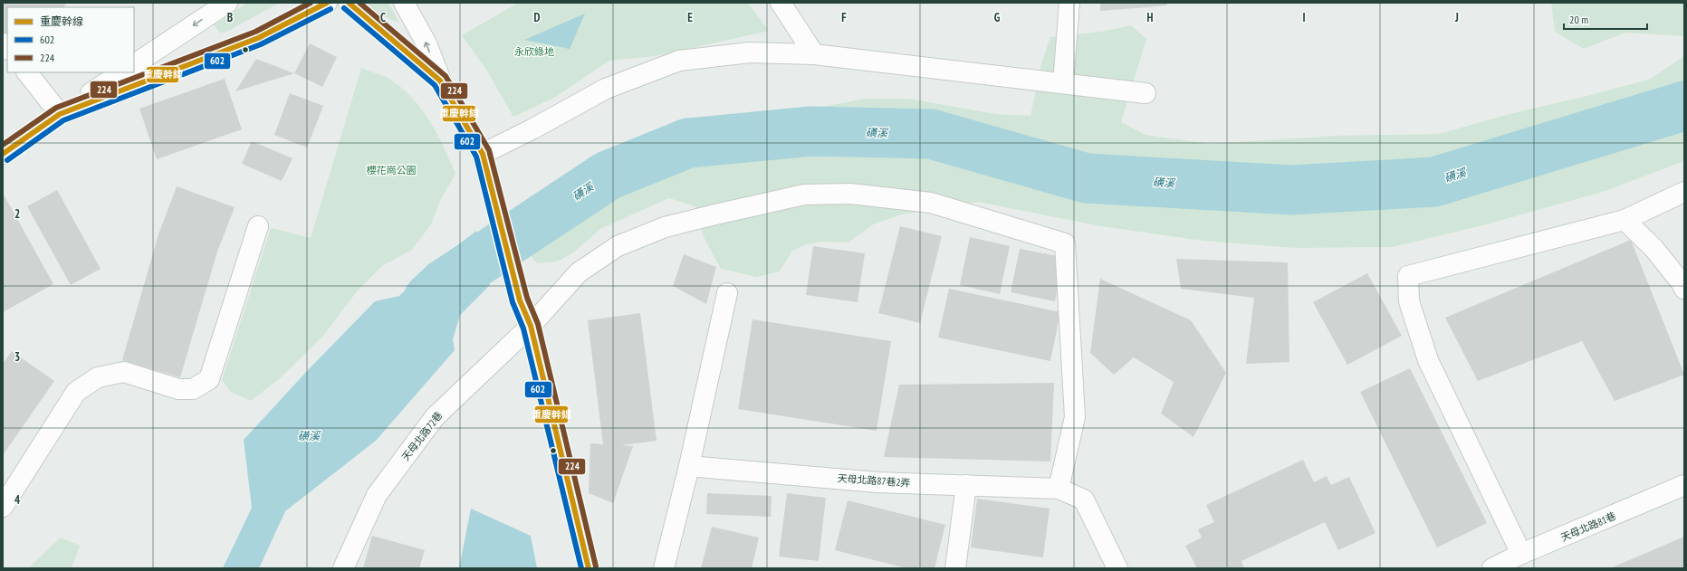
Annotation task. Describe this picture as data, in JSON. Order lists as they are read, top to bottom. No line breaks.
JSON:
{"streets":{"street":["天母北路72巷","天母北路87巷2弄","天母北路81巷"]},"crossings":[["天母北路72巷","天母北路87巷2弄"]],"water":["磺溪"],"parks":["永欣綠地","櫻花崗公園"],"lines":["transit line 重慶幹線","transit line 224","transit line 602"],"legend":["重慶幹線","602","224"],"scale_bar":"20 m","grid":{"columns":["B","C","D","E","F","G","H","I","J"],"rows":["2","3","4"]}}
